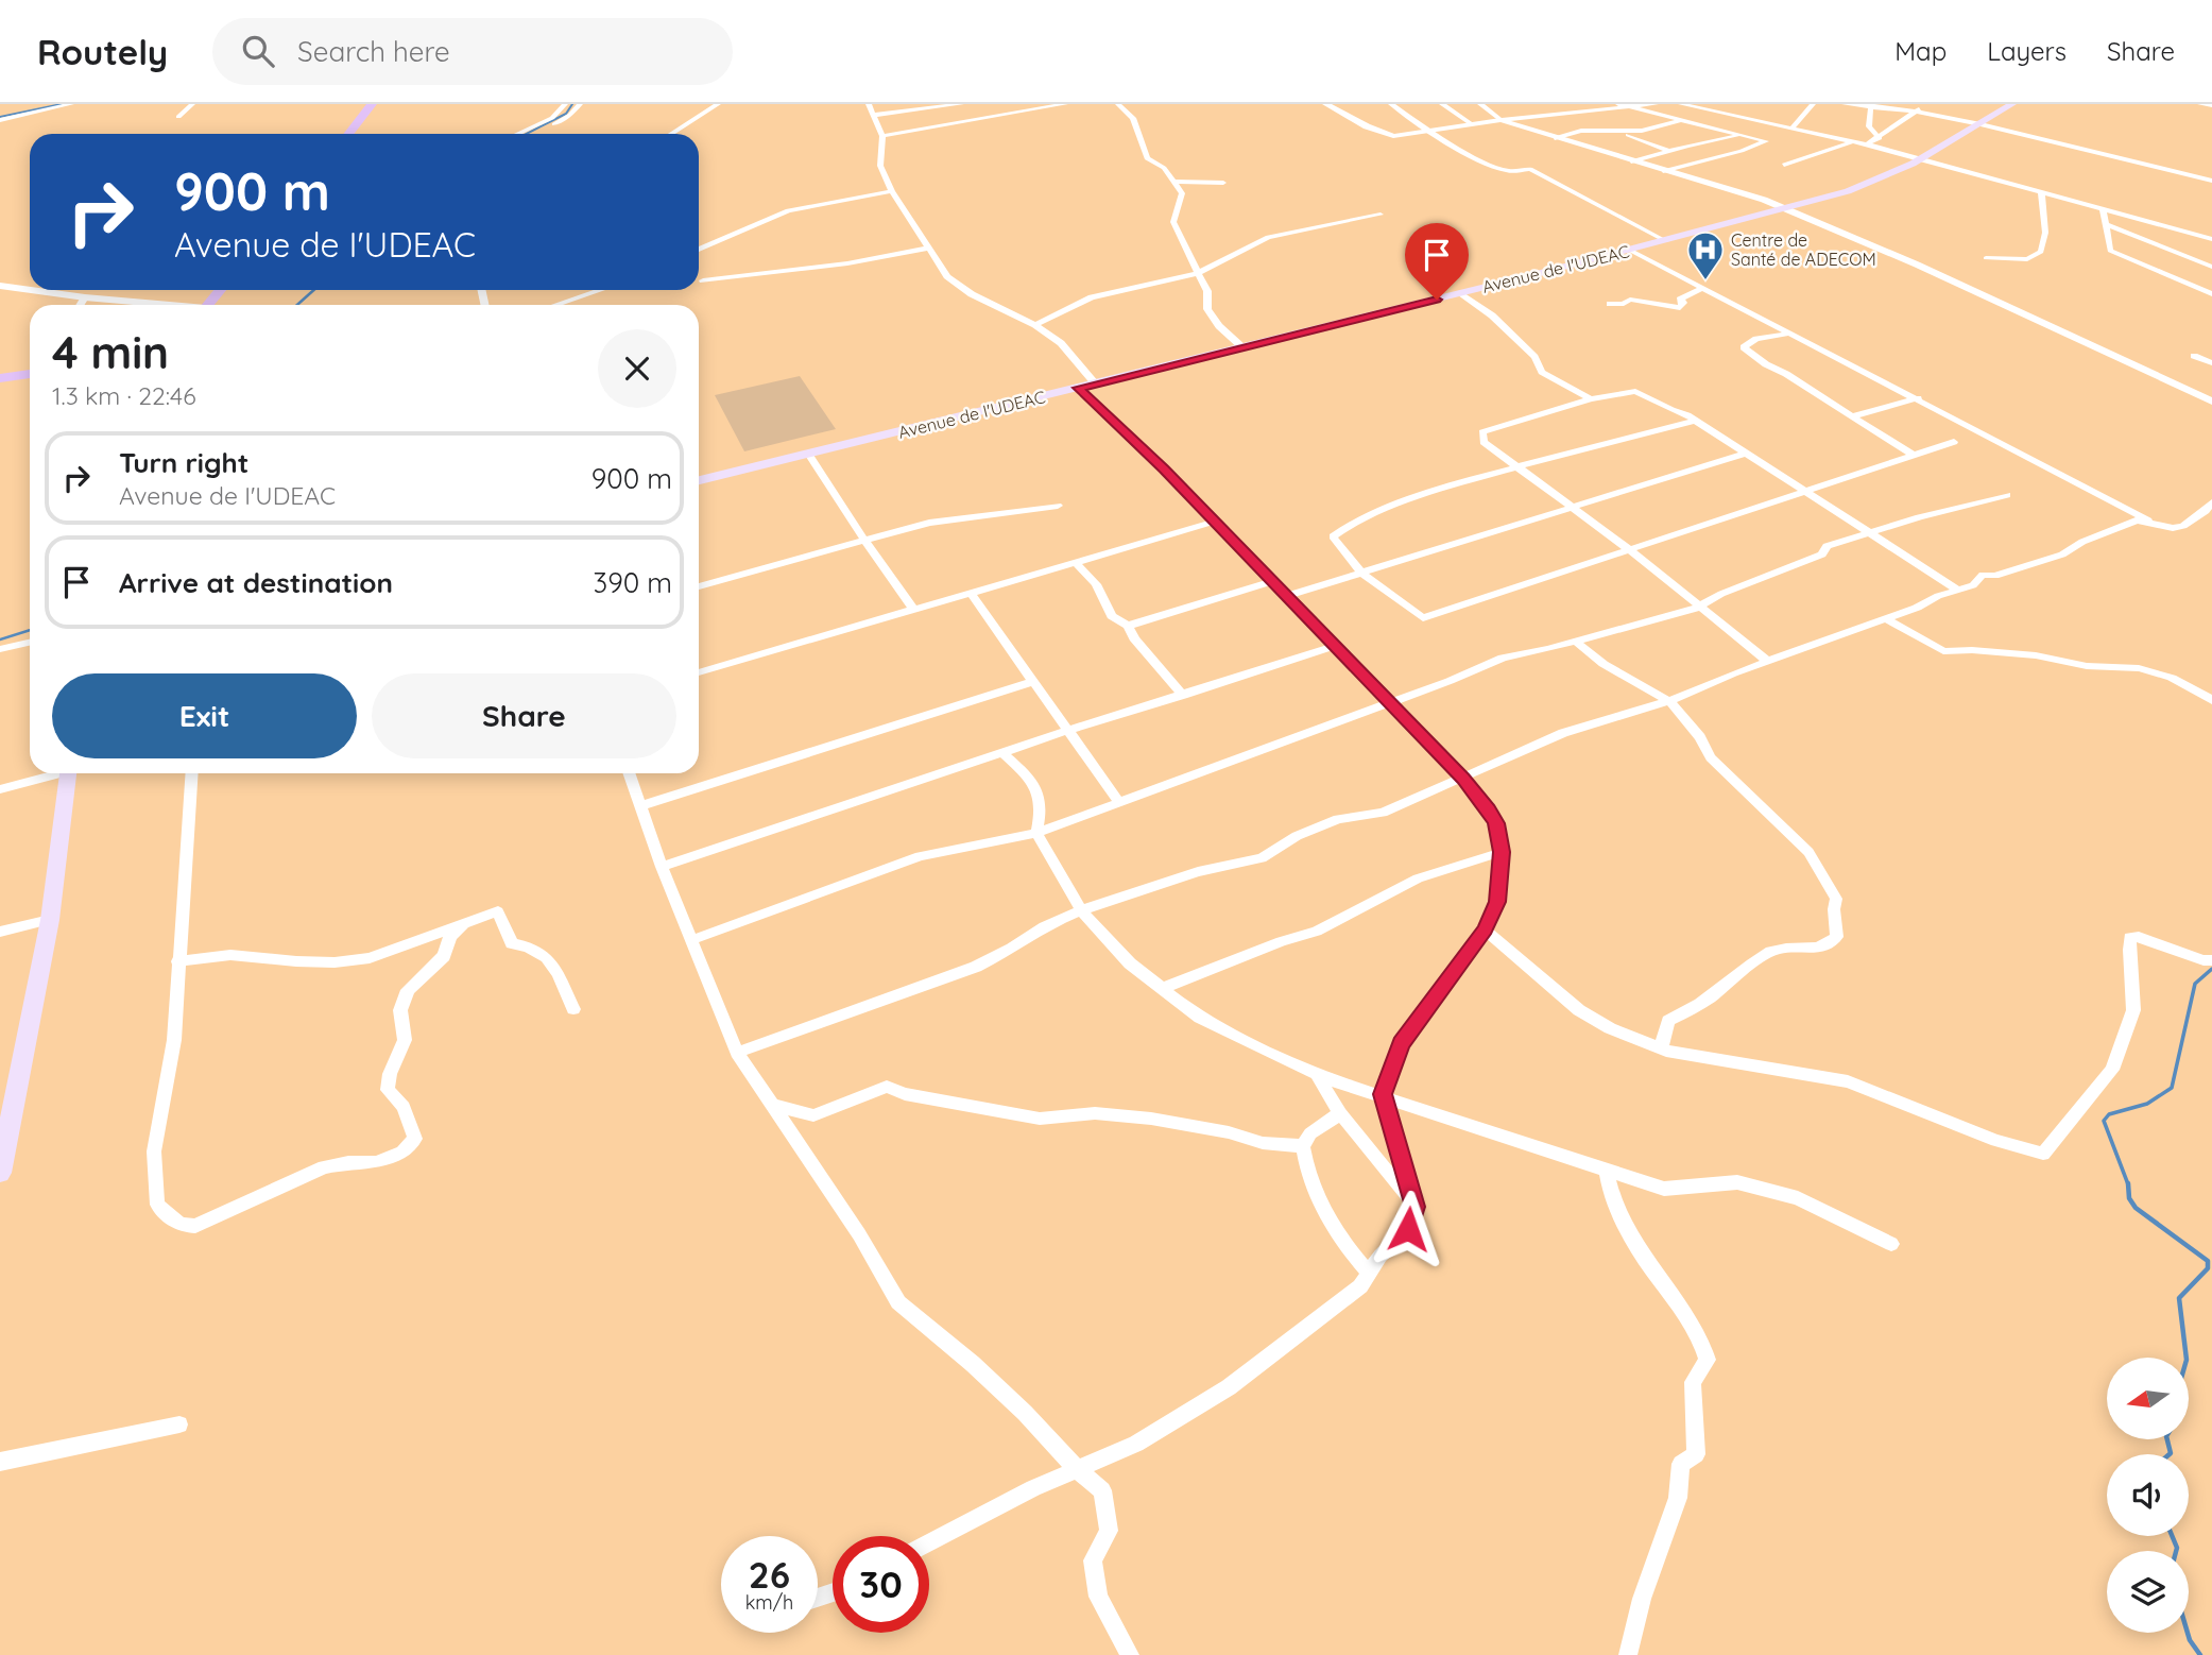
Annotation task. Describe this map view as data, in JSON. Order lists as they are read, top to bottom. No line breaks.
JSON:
{"streets":{"main road":["Avenue de I'UDEAC"]},"places":{"hospital":["Centre de Santé de ADECOM"]},"north":"left","page":{"header":"Routely","search":"Search here","nav":["Map","Layers","Share"],"turn":["900 m","Avenue de I'UDEAC"],"heading":["4 min","1.3 km · 22:46"],"list":[{"name":"Turn right","note":"Avenue de I'UDEAC","value":"900 m"},{"name":"Arrive at destination","value":"390 m"}],"buttons":["Exit","Share"],"speed":"26 km/h","limit":"30"}}
